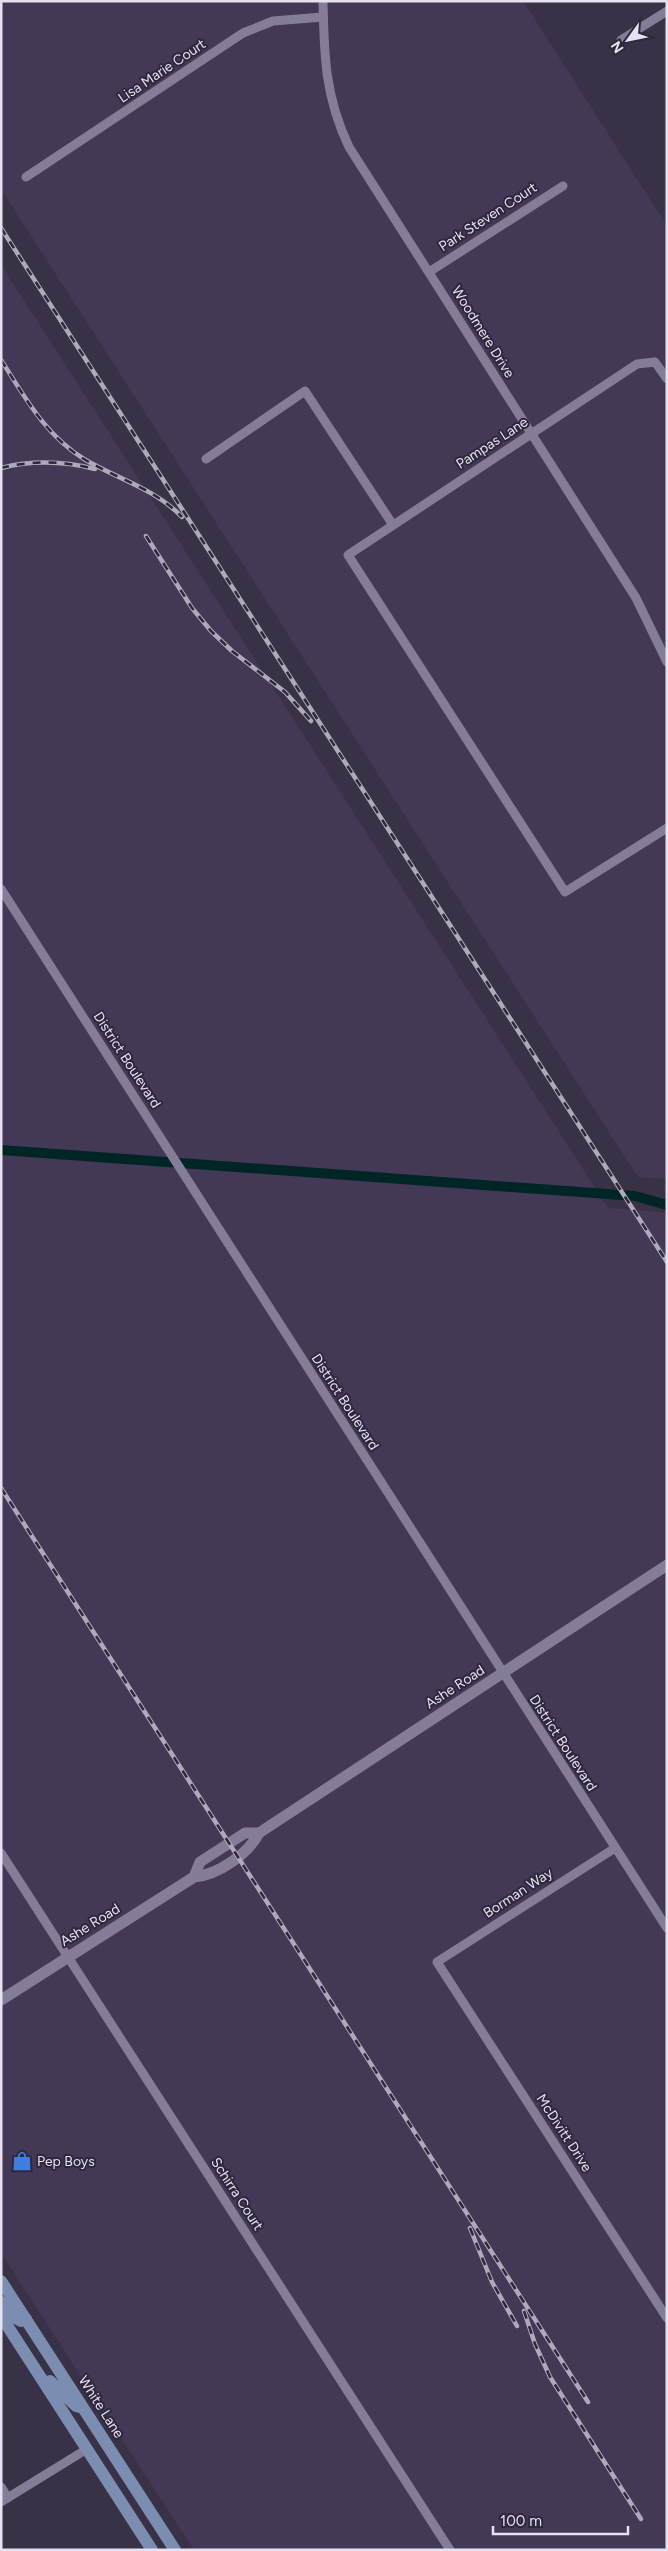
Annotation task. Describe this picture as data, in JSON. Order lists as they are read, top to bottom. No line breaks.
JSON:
{"streets":{"main road":["White Lane"],"street":["Lisa Marie Court","Park Steven Court","Woodmere Drive","Pampas Lane","District Boulevard","Ashe Road","Borman Way","McDivitt Drive","Schirra Court"]},"crossings":[["Lisa Marie Court","Woodmere Drive"],["Park Steven Court","Woodmere Drive"],["Woodmere Drive","Pampas Lane"],["District Boulevard","Ashe Road"],["District Boulevard","Borman Way"],["Ashe Road","Schirra Court"],["Borman Way","McDivitt Drive"]],"places":{"shop":["Pep Boys"]},"scale_bar":"100 m","north":"bottom left"}
